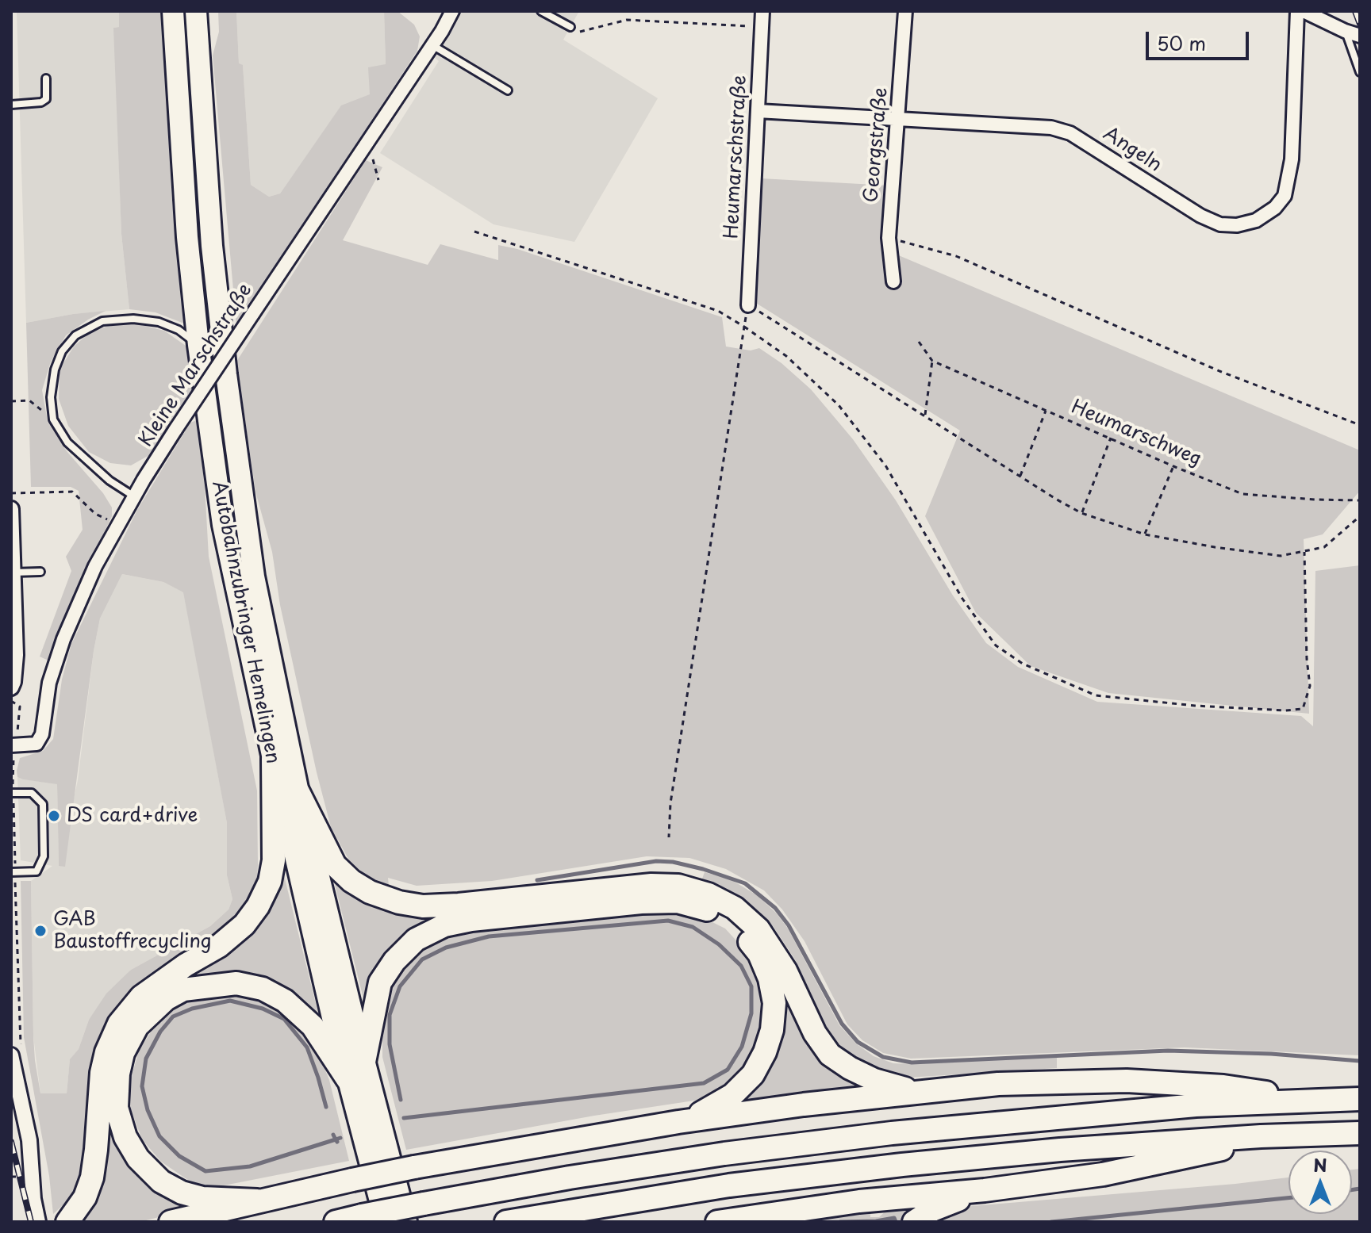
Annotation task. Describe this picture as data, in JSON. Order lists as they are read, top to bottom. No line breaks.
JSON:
{"streets":{"highway":["Autobahnzubringer Hemelingen"],"street":["Georgstraße","Angeln","Heumarschstraße","Kleine Marschstraße"],"path":["Heumarschweg"]},"crossings":[["Georgstraße","Angeln"],["Angeln","Heumarschstraße"]],"places":["DS card+drive","GAB Baustoffrecycling"],"scale_bar":"50 m","north":"top"}
